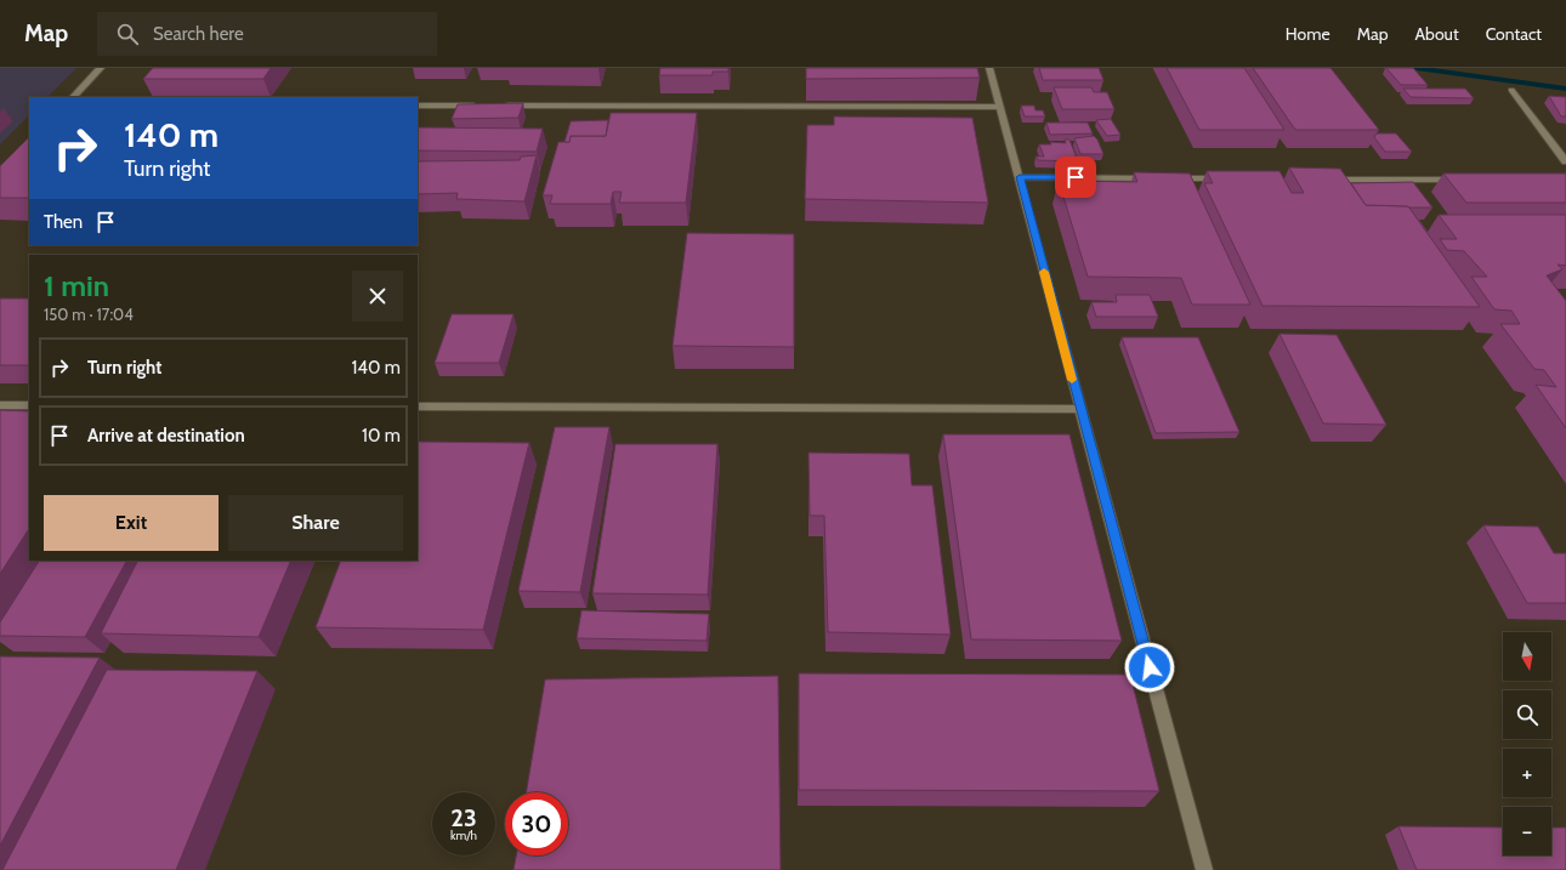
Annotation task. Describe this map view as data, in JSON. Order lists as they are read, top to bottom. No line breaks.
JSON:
{"north":"bottom","page":{"header":"Map","search":"Search here","nav":["Home","Map","About","Contact"],"turn":["140 m","Turn right"],"then":"Then","heading":["1 min","150 m · 17:04"],"list":[{"name":"Turn right","value":"140 m"},{"name":"Arrive at destination","value":"10 m"}],"buttons":["Exit","Share"],"map_buttons":["+","−"],"speed":"23 km/h","limit":"30"}}
